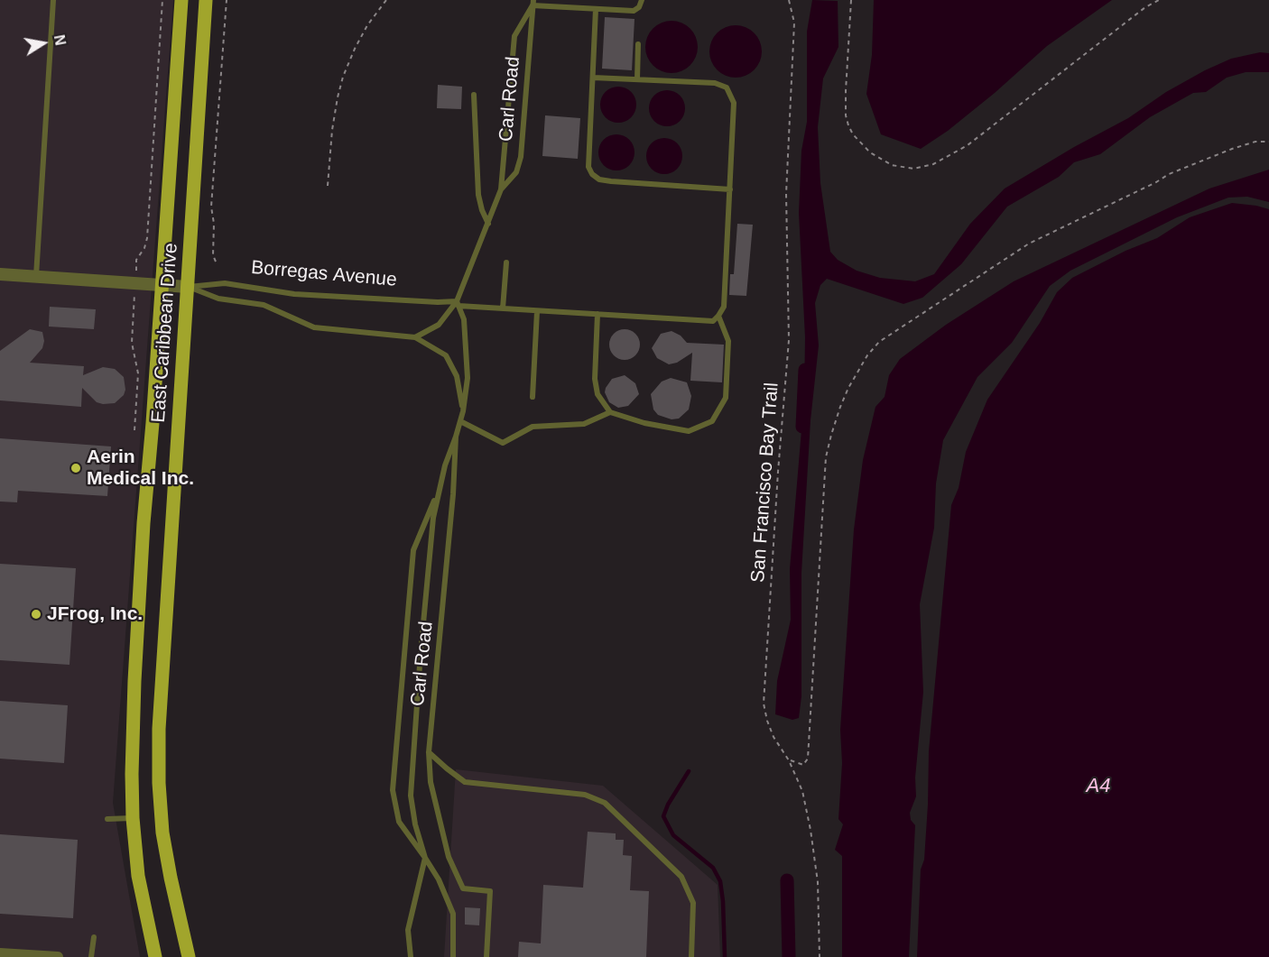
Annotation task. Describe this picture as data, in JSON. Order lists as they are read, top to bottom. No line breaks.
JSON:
{"streets":{"main road":["East Caribbean Drive"],"street":["Borregas Avenue"],"lane":["Carl Road"],"path":["San Francisco Bay Trail"]},"crossings":[["Carl Road","Borregas Avenue"],["Borregas Avenue","East Caribbean Drive"]],"water":["A4"],"places":["Aerin Medical Inc.","JFrog, Inc."],"north":"right"}
